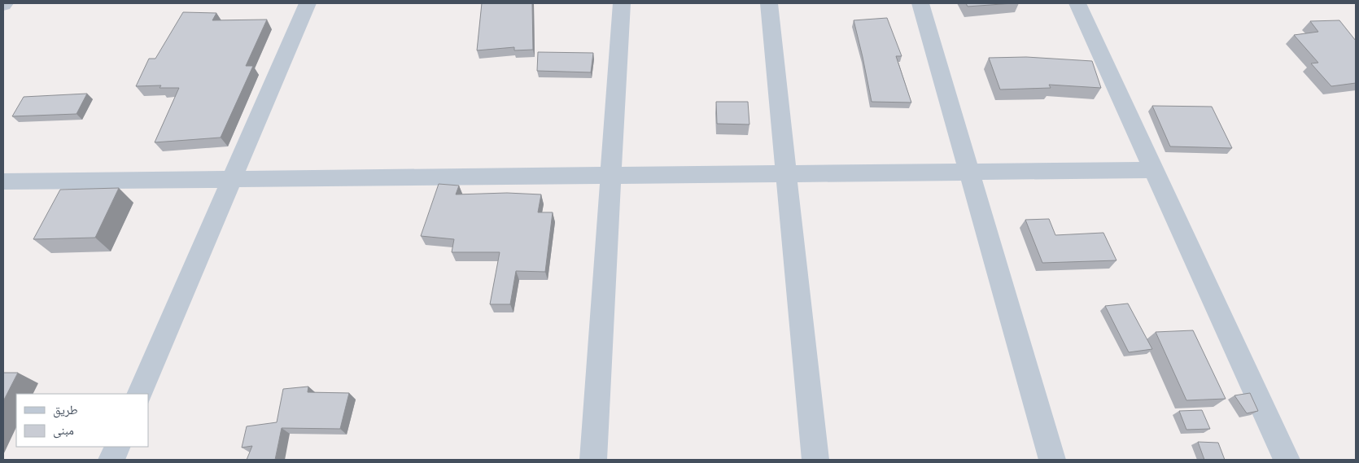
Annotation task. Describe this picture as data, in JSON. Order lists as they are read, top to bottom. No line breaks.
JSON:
{"legend":["طريق","مبنى"]}
